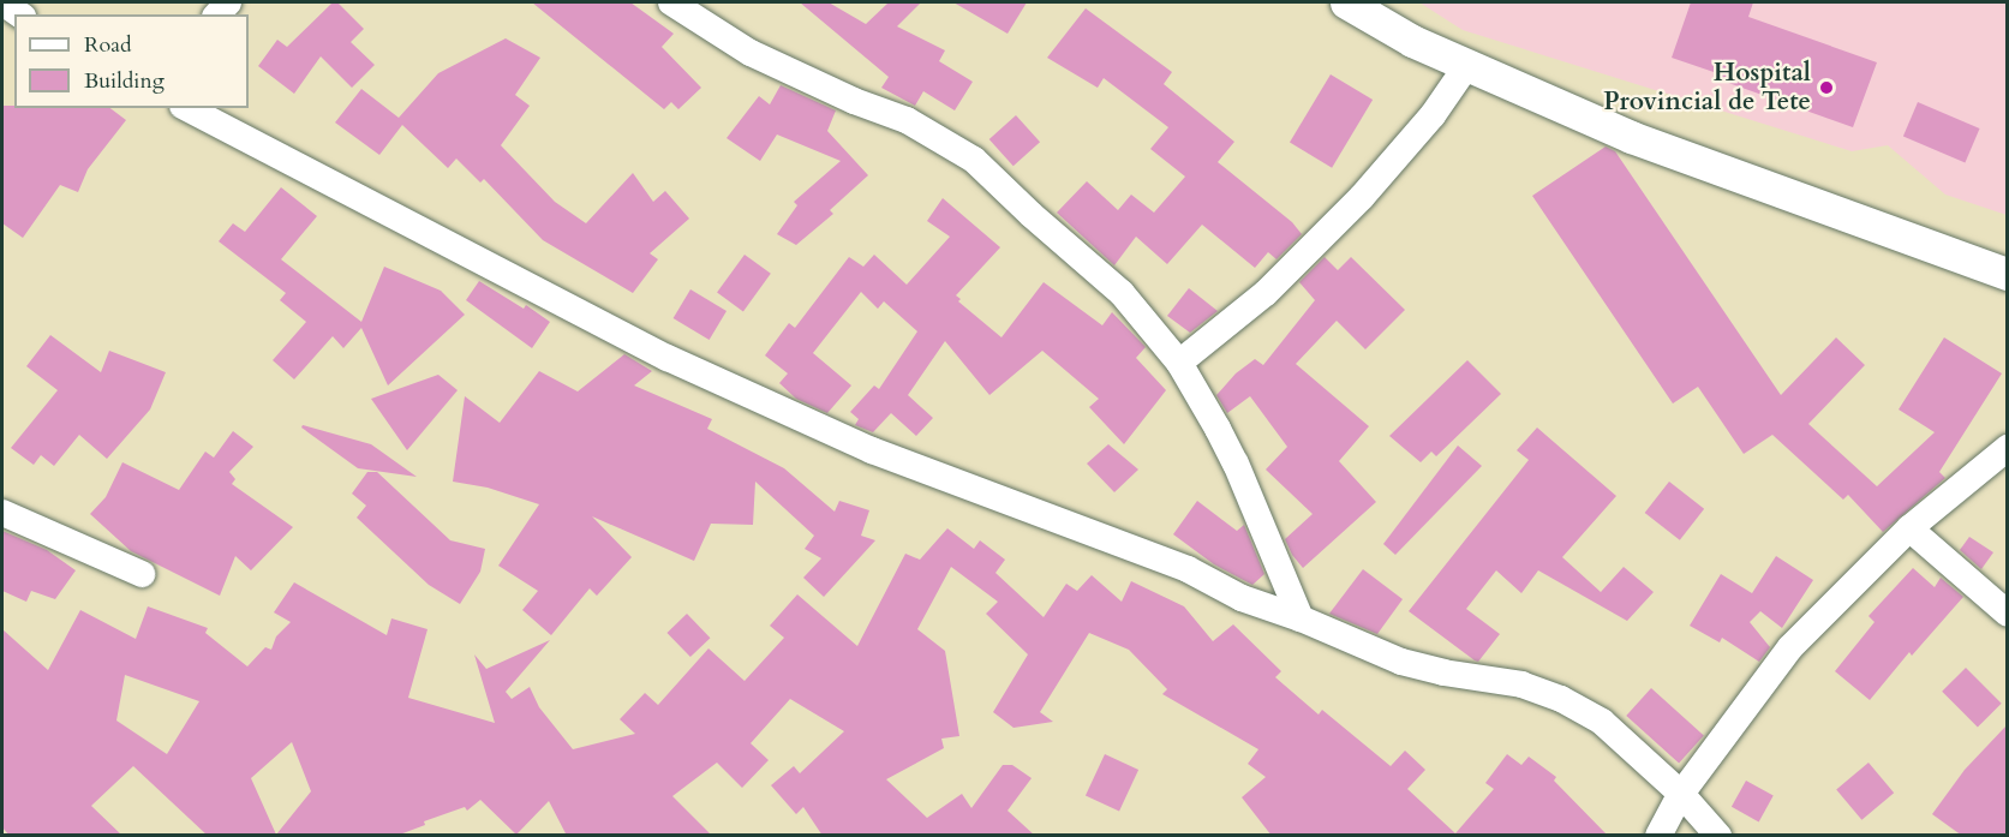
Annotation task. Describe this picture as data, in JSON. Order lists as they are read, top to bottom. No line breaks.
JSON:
{"places":["Hospital Provincial de Tete"],"legend":["Road","Building"]}
